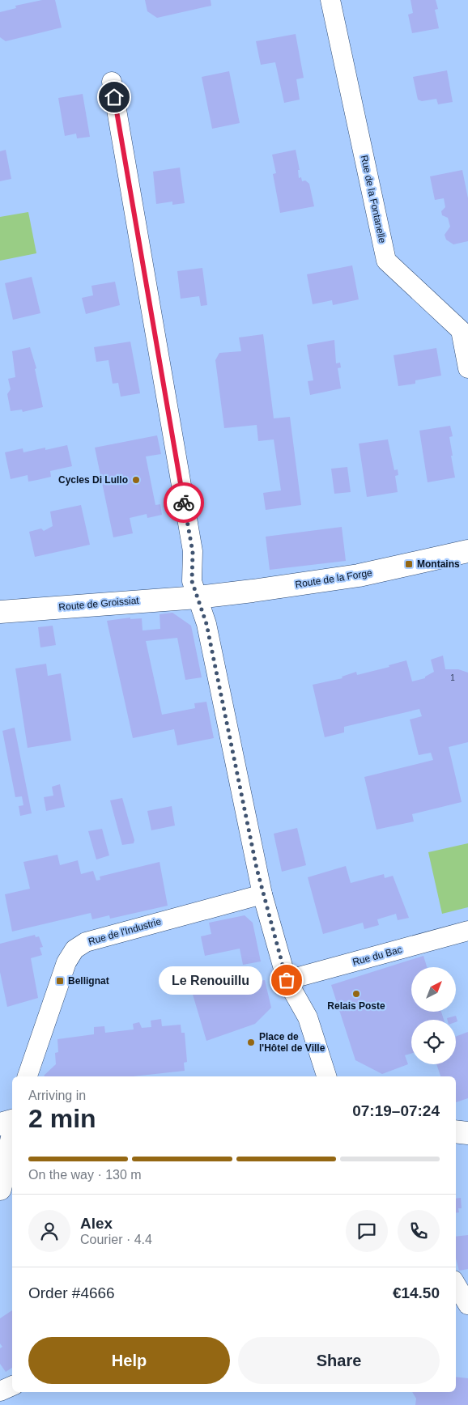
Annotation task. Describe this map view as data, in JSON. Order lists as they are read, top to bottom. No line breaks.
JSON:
{"streets":{"main road":["Route de la Forge","Route de Groissiat"],"street":["Rue de la Fontanelle","Rue de l'Industrie","Rue du Bac"]},"crossings":[["Route de la Forge","Route de Groissiat"]],"places":{"other":["Cycles Di Lullo","Le Renouillu","Relais Poste","Place de l'Hôtel de Ville"],"transit":["Montains","Bellignat"]},"house_numbers":["1"],"north":"top right","page":{"bubble":"Le Renouillu","heading":["2 min","Arriving in","07:19–07:24"],"panel":["Alex","Courier · 4.4","Order #4666","€14.50"],"bar":"On the way · 130 m","buttons":["Help","Share"]}}
